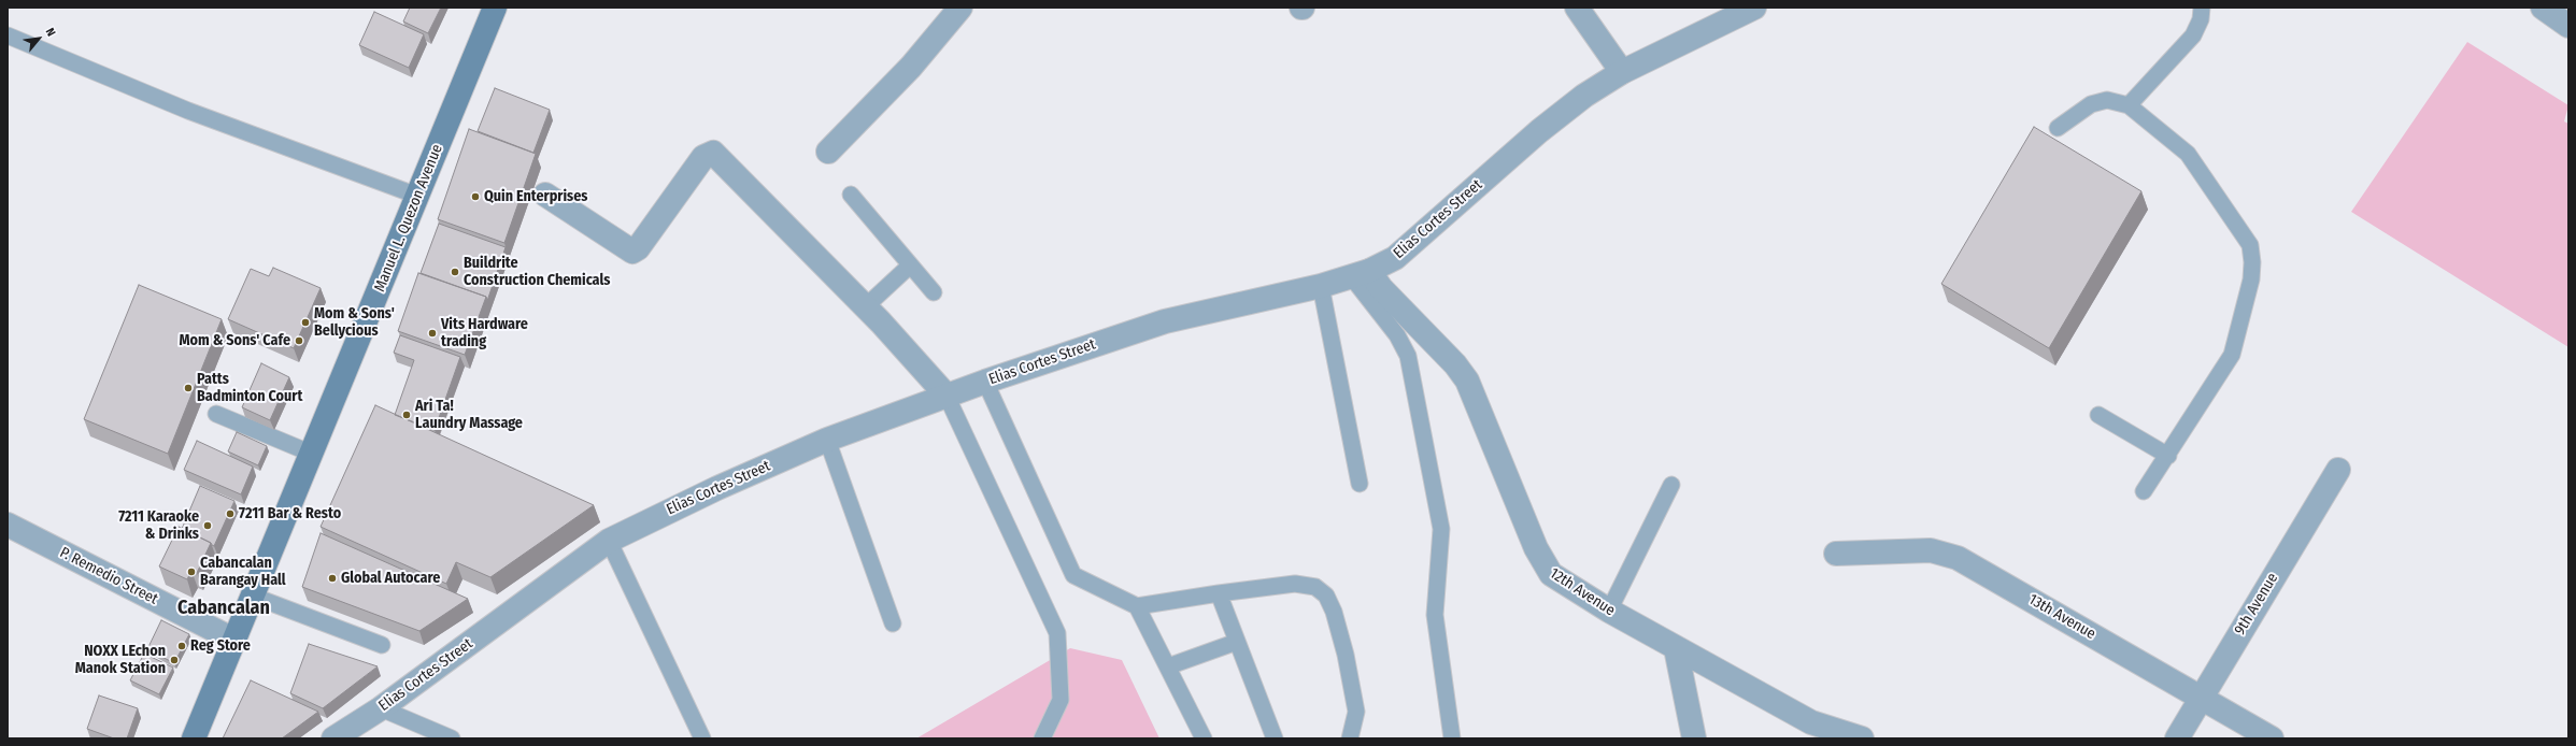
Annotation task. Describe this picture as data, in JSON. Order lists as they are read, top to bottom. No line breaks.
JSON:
{"streets":{"main road":["Manuel L. Quezon Avenue"],"street":["Elias Cortes Street","P. Remedio Street","12th Avenue","9th Avenue","13th Avenue"]},"crossings":[["Manuel L. Quezon Avenue","P. Remedio Street"],["Elias Cortes Street","12th Avenue"],["9th Avenue","13th Avenue"]],"districts":["Cabancalan"],"places":["Quin Enterprises","Buildrite Construction Chemicals","Mom & Sons' Bellycious","Vits Hardware trading","Mom & Sons' Cafe","Patts Badminton Court","Ari Ta! Laundry Massage","7211 Bar & Resto","7211 Karaoke & Drinks","Cabancalan Barangay Hall","Global Autocare","Reg Store","NOXX LEchon Manok Station"],"north":"top right"}
